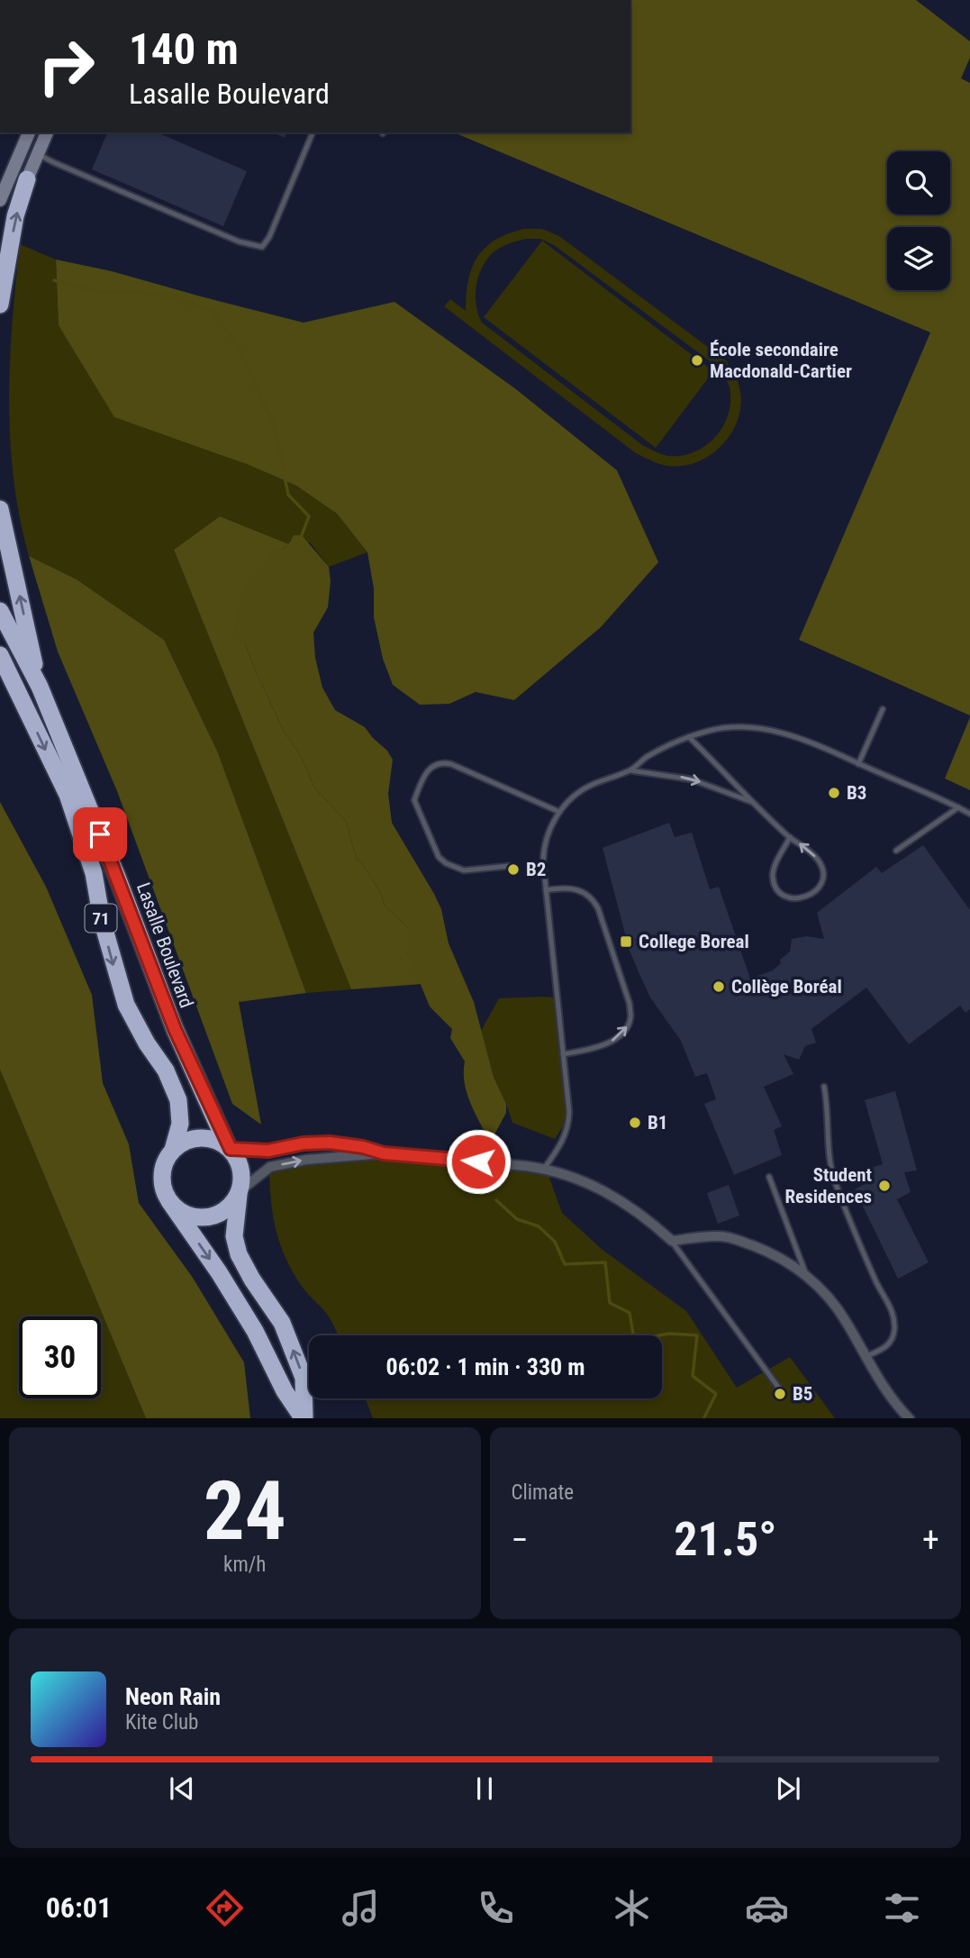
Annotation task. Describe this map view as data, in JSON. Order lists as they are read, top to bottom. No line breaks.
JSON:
{"streets":{"highway":["71","Lasalle Boulevard"]},"crossings":[["71","Lasalle Boulevard"]],"places":{"other":["École secondaire Macdonald-Cartier","B3","B2","Collège Boréal","B1","Student Residences","B5"],"transit":["College Boreal"]},"page":{"turn":["140 m","Lasalle Boulevard"],"limit":"30","trip":"06:02 · 1 min · 330 m","tile":[["24","km/h"],"Climate"],"heat":["−","21.5°","+"],"song":["Neon Rain","Kite Club"],"tabs":"06:01"}}
